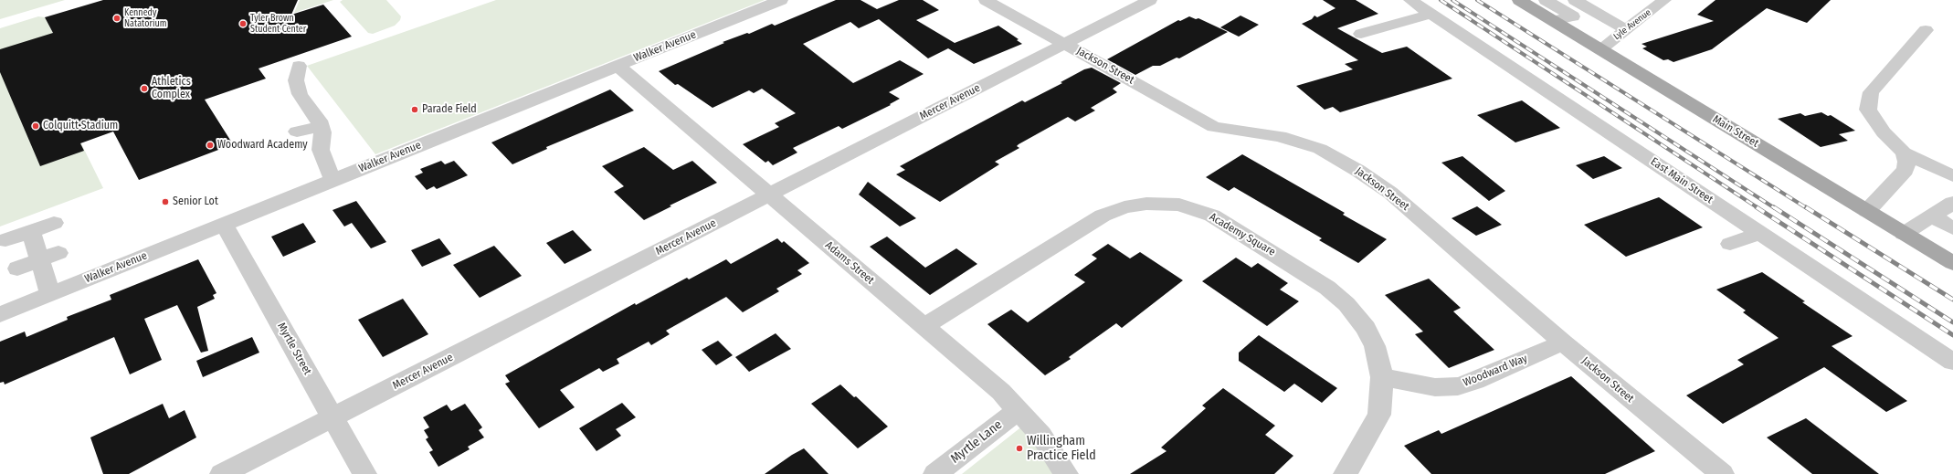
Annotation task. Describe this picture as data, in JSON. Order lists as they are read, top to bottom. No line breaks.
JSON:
{"streets":{"main road":["Main Street"],"street":["Lyle Avenue","Walker Avenue","Jackson Street","Mercer Avenue","East Main Street","Academy Square","Adams Street","Myrtle Street","Woodward Way","Myrtle Lane"]},"crossings":[["Lyle Avenue","Main Street"],["Walker Avenue","Adams Street"],["Walker Avenue","Myrtle Street"],["Jackson Street","Mercer Avenue"],["Jackson Street","Woodward Way"],["Mercer Avenue","Adams Street"],["Mercer Avenue","Myrtle Street"],["Academy Square","Adams Street"],["Academy Square","Woodward Way"],["Adams Street","Myrtle Lane"]],"places":["Kennedy Natatorium","Tyler Brown Student Center","Athletics Complex","Parade Field","Colquitt Stadium","Woodward Academy","Senior Lot","Willingham Practice Field"]}
